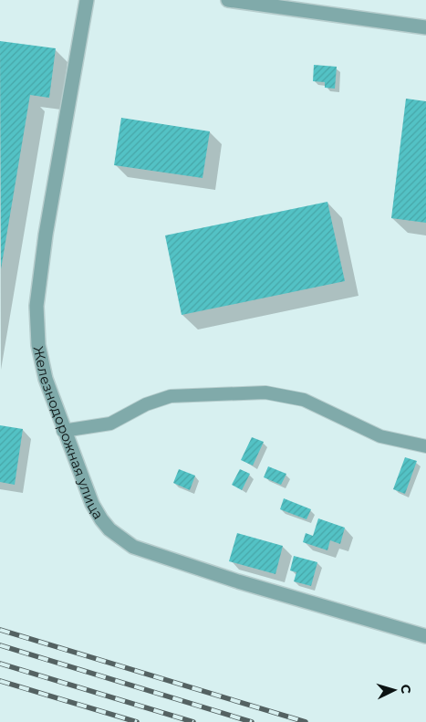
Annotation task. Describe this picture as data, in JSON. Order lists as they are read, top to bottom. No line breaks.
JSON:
{"streets":{"street":["Железнодорожная улица"]},"north":"right"}
